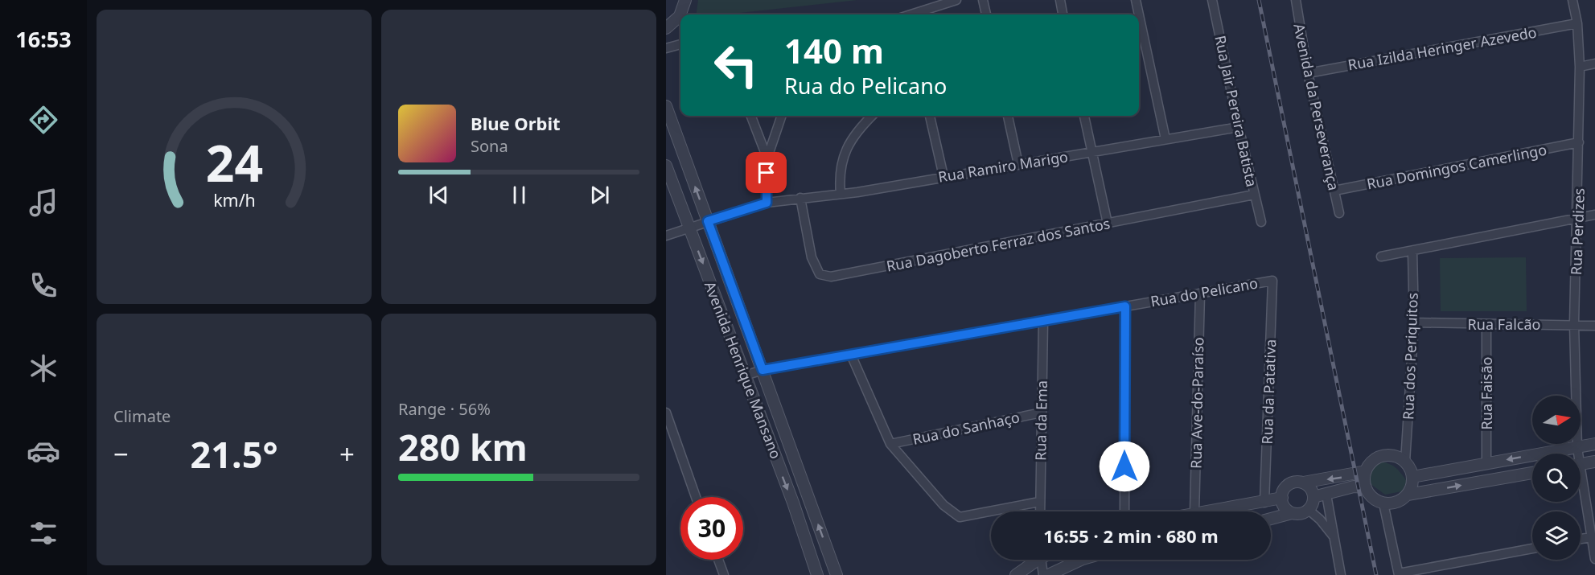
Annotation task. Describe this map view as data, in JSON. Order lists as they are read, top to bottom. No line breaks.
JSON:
{"streets":{"street":["Rua Izilda Heringer Azevedo","Avenida da Perseverança","Rua Jair Pereira Batista","Rua Ramiro Marigo","Rua Domingos Camerlingo","Rua Perdizes","Rua Dagoberto Ferraz dos Santos","Rua do Pelicano","Rua Falcão","Rua dos Periquitos","Avenida Henrique Mansano","Rua da Patativa","Rua Faisão","Rua Ave-do-Paraíso","Rua da Ema","Rua do Sanhaço"]},"crossings":[["Rua Izilda Heringer Azevedo","Avenida da Perseverança"],["Rua Izilda Heringer Azevedo","Rua Perdizes"],["Avenida da Perseverança","Rua Domingos Camerlingo"],["Rua Jair Pereira Batista","Rua Ramiro Marigo"],["Rua Jair Pereira Batista","Rua Dagoberto Ferraz dos Santos"],["Rua Ramiro Marigo","Rua Dagoberto Ferraz dos Santos"],["Rua Ramiro Marigo","Avenida Henrique Mansano"],["Rua Domingos Camerlingo","Rua Perdizes"],["Rua Perdizes","Rua Falcão"],["Rua do Pelicano","Avenida Henrique Mansano"],["Rua do Pelicano","Rua da Patativa"],["Rua do Pelicano","Rua Ave-do-Paraíso"],["Rua do Pelicano","Rua da Ema"],["Rua Falcão","Rua dos Periquitos"],["Rua Falcão","Rua Faisão"],["Rua da Ema","Rua do Sanhaço"]],"north":"right","page":{"tabs":"16:53","turn":["140 m","Rua do Pelicano"],"song":["Blue Orbit","Sona"],"tile":["Climate",["Range · 56%","280 km"]],"heat":["−","21.5°","+"],"limit":"30","trip":"16:55 · 2 min · 680 m","gauge":["24","km/h"]}}
